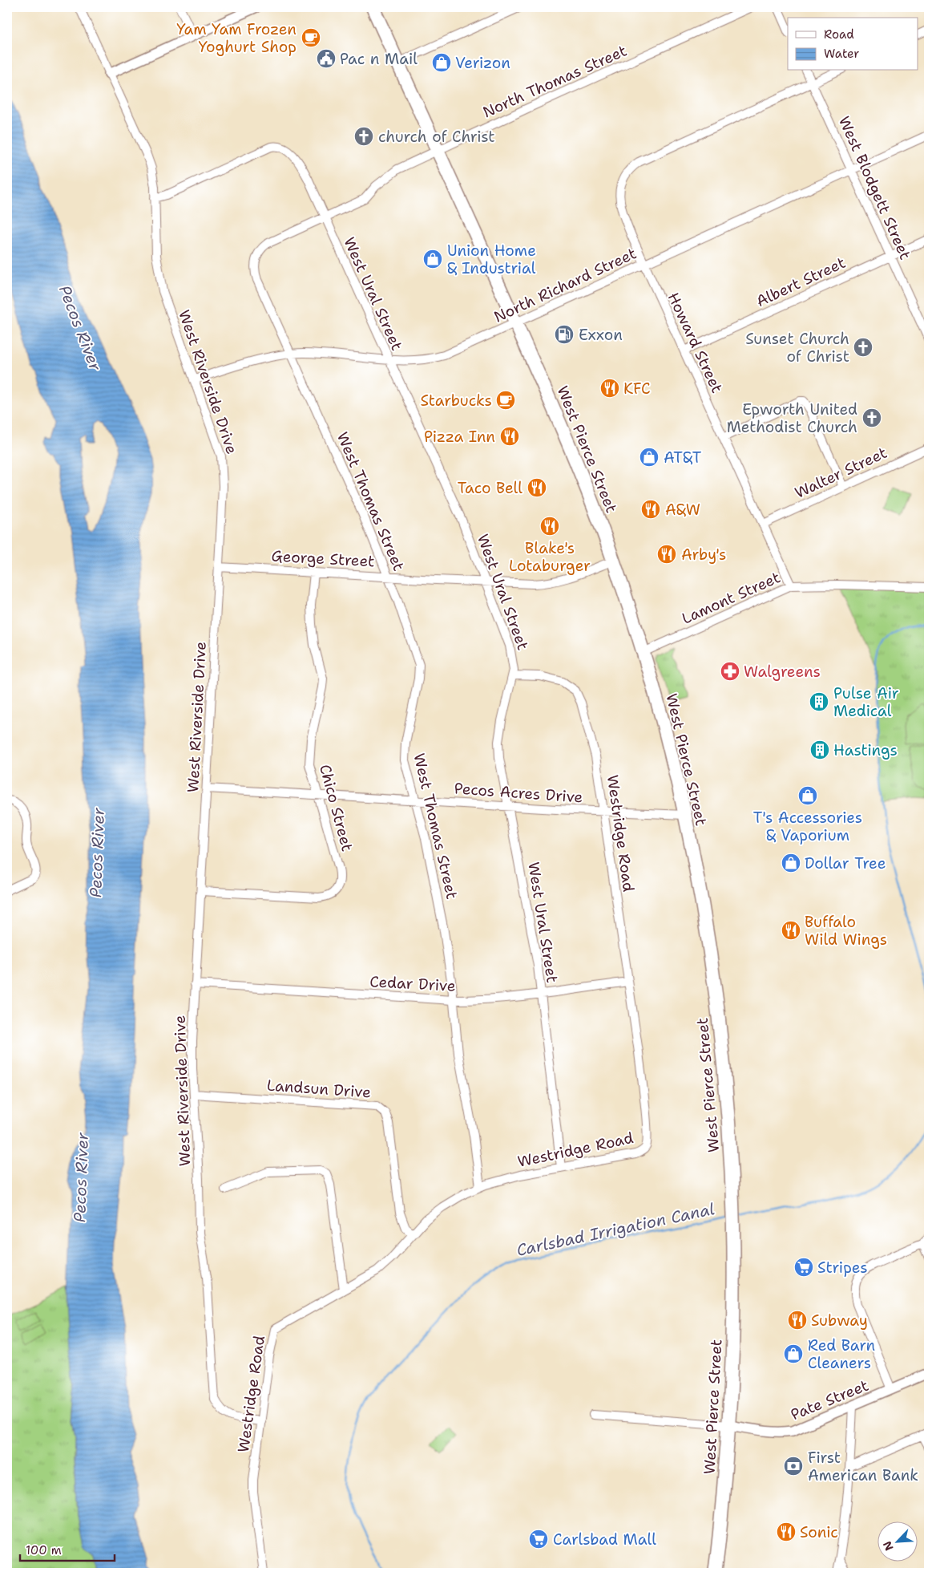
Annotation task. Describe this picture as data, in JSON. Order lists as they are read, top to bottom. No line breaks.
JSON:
{"streets":{"highway":["West Pierce Street"],"street":["North Thomas Street","West Blodgett Street","Albert Street","North Richard Street","West Ural Street","Howard Street","West Riverside Drive","Walter Street","West Thomas Street","George Street","Lamont Street","Pecos Acres Drive","Chico Street","Westridge Road","Cedar Drive","Landsun Drive","Pate Street"]},"crossings":[["North Thomas Street","West Ural Street"],["North Thomas Street","West Pierce Street"],["North Thomas Street","West Thomas Street"],["West Blodgett Street","Albert Street"],["West Blodgett Street","North Richard Street"],["West Blodgett Street","Howard Street"],["Albert Street","Howard Street"],["North Richard Street","West Ural Street"],["North Richard Street","Howard Street"],["North Richard Street","West Riverside Drive"],["North Richard Street","West Pierce Street"],["North Richard Street","West Thomas Street"],["West Ural Street","West Riverside Drive"],["West Ural Street","George Street"],["West Ural Street","Pecos Acres Drive"],["West Ural Street","Westridge Road"],["West Ural Street","Cedar Drive"],["Howard Street","Walter Street"],["Howard Street","Lamont Street"],["West Riverside Drive","George Street"],["West Riverside Drive","Pecos Acres Drive"],["West Riverside Drive","Chico Street"],["West Riverside Drive","Westridge Road"],["West Riverside Drive","Cedar Drive"],["West Riverside Drive","Landsun Drive"],["West Pierce Street","George Street"],["West Pierce Street","Lamont Street"],["West Pierce Street","Pecos Acres Drive"],["West Pierce Street","Pate Street"],["West Thomas Street","George Street"],["West Thomas Street","Pecos Acres Drive"],["West Thomas Street","Westridge Road"],["West Thomas Street","Cedar Drive"],["George Street","Chico Street"],["Pecos Acres Drive","Chico Street"],["Pecos Acres Drive","Westridge Road"],["Westridge Road","Cedar Drive"],["Westridge Road","Landsun Drive"]],"water":["Pecos River","Carlsbad Irrigation Canal"],"places":{"cafe":["Yam Yam Frozen Yoghurt Shop","Starbucks"],"public building":["Pac n Mail"],"shop":["Verizon","Union Home & Industrial","AT&T","T's Accessories & Vaporium","Dollar Tree","Red Barn Cleaners"],"church":["church of Christ","Sunset Church of Christ","Epworth United Methodist Church"],"fuel station":["Exxon"],"restaurant":["KFC","Pizza Inn","Taco Bell","A&W","Blake's Lotaburger","Arby's","Buffalo Wild Wings","Subway","Sonic"],"pharmacy":["Walgreens"],"building":["Pulse Air Medical","Hastings"],"supermarket":["Stripes","Carlsbad Mall"],"bank":["First American Bank"]},"legend":["Road","Water"],"scale_bar":"100 m","north":"bottom left"}
